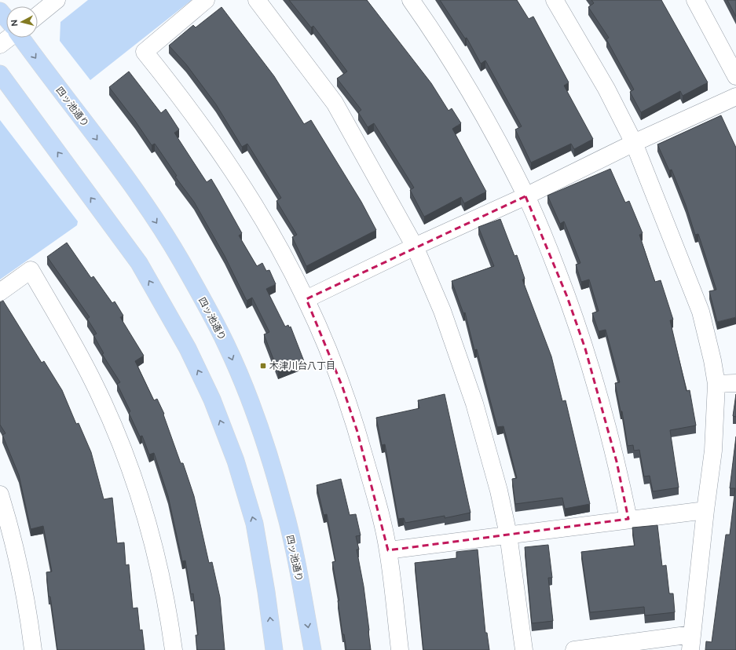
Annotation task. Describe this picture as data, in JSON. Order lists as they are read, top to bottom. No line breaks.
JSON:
{"streets":{"main road":["四ッ池通り"]},"places":{"transit":["木津川台八丁目"]},"north":"left"}
